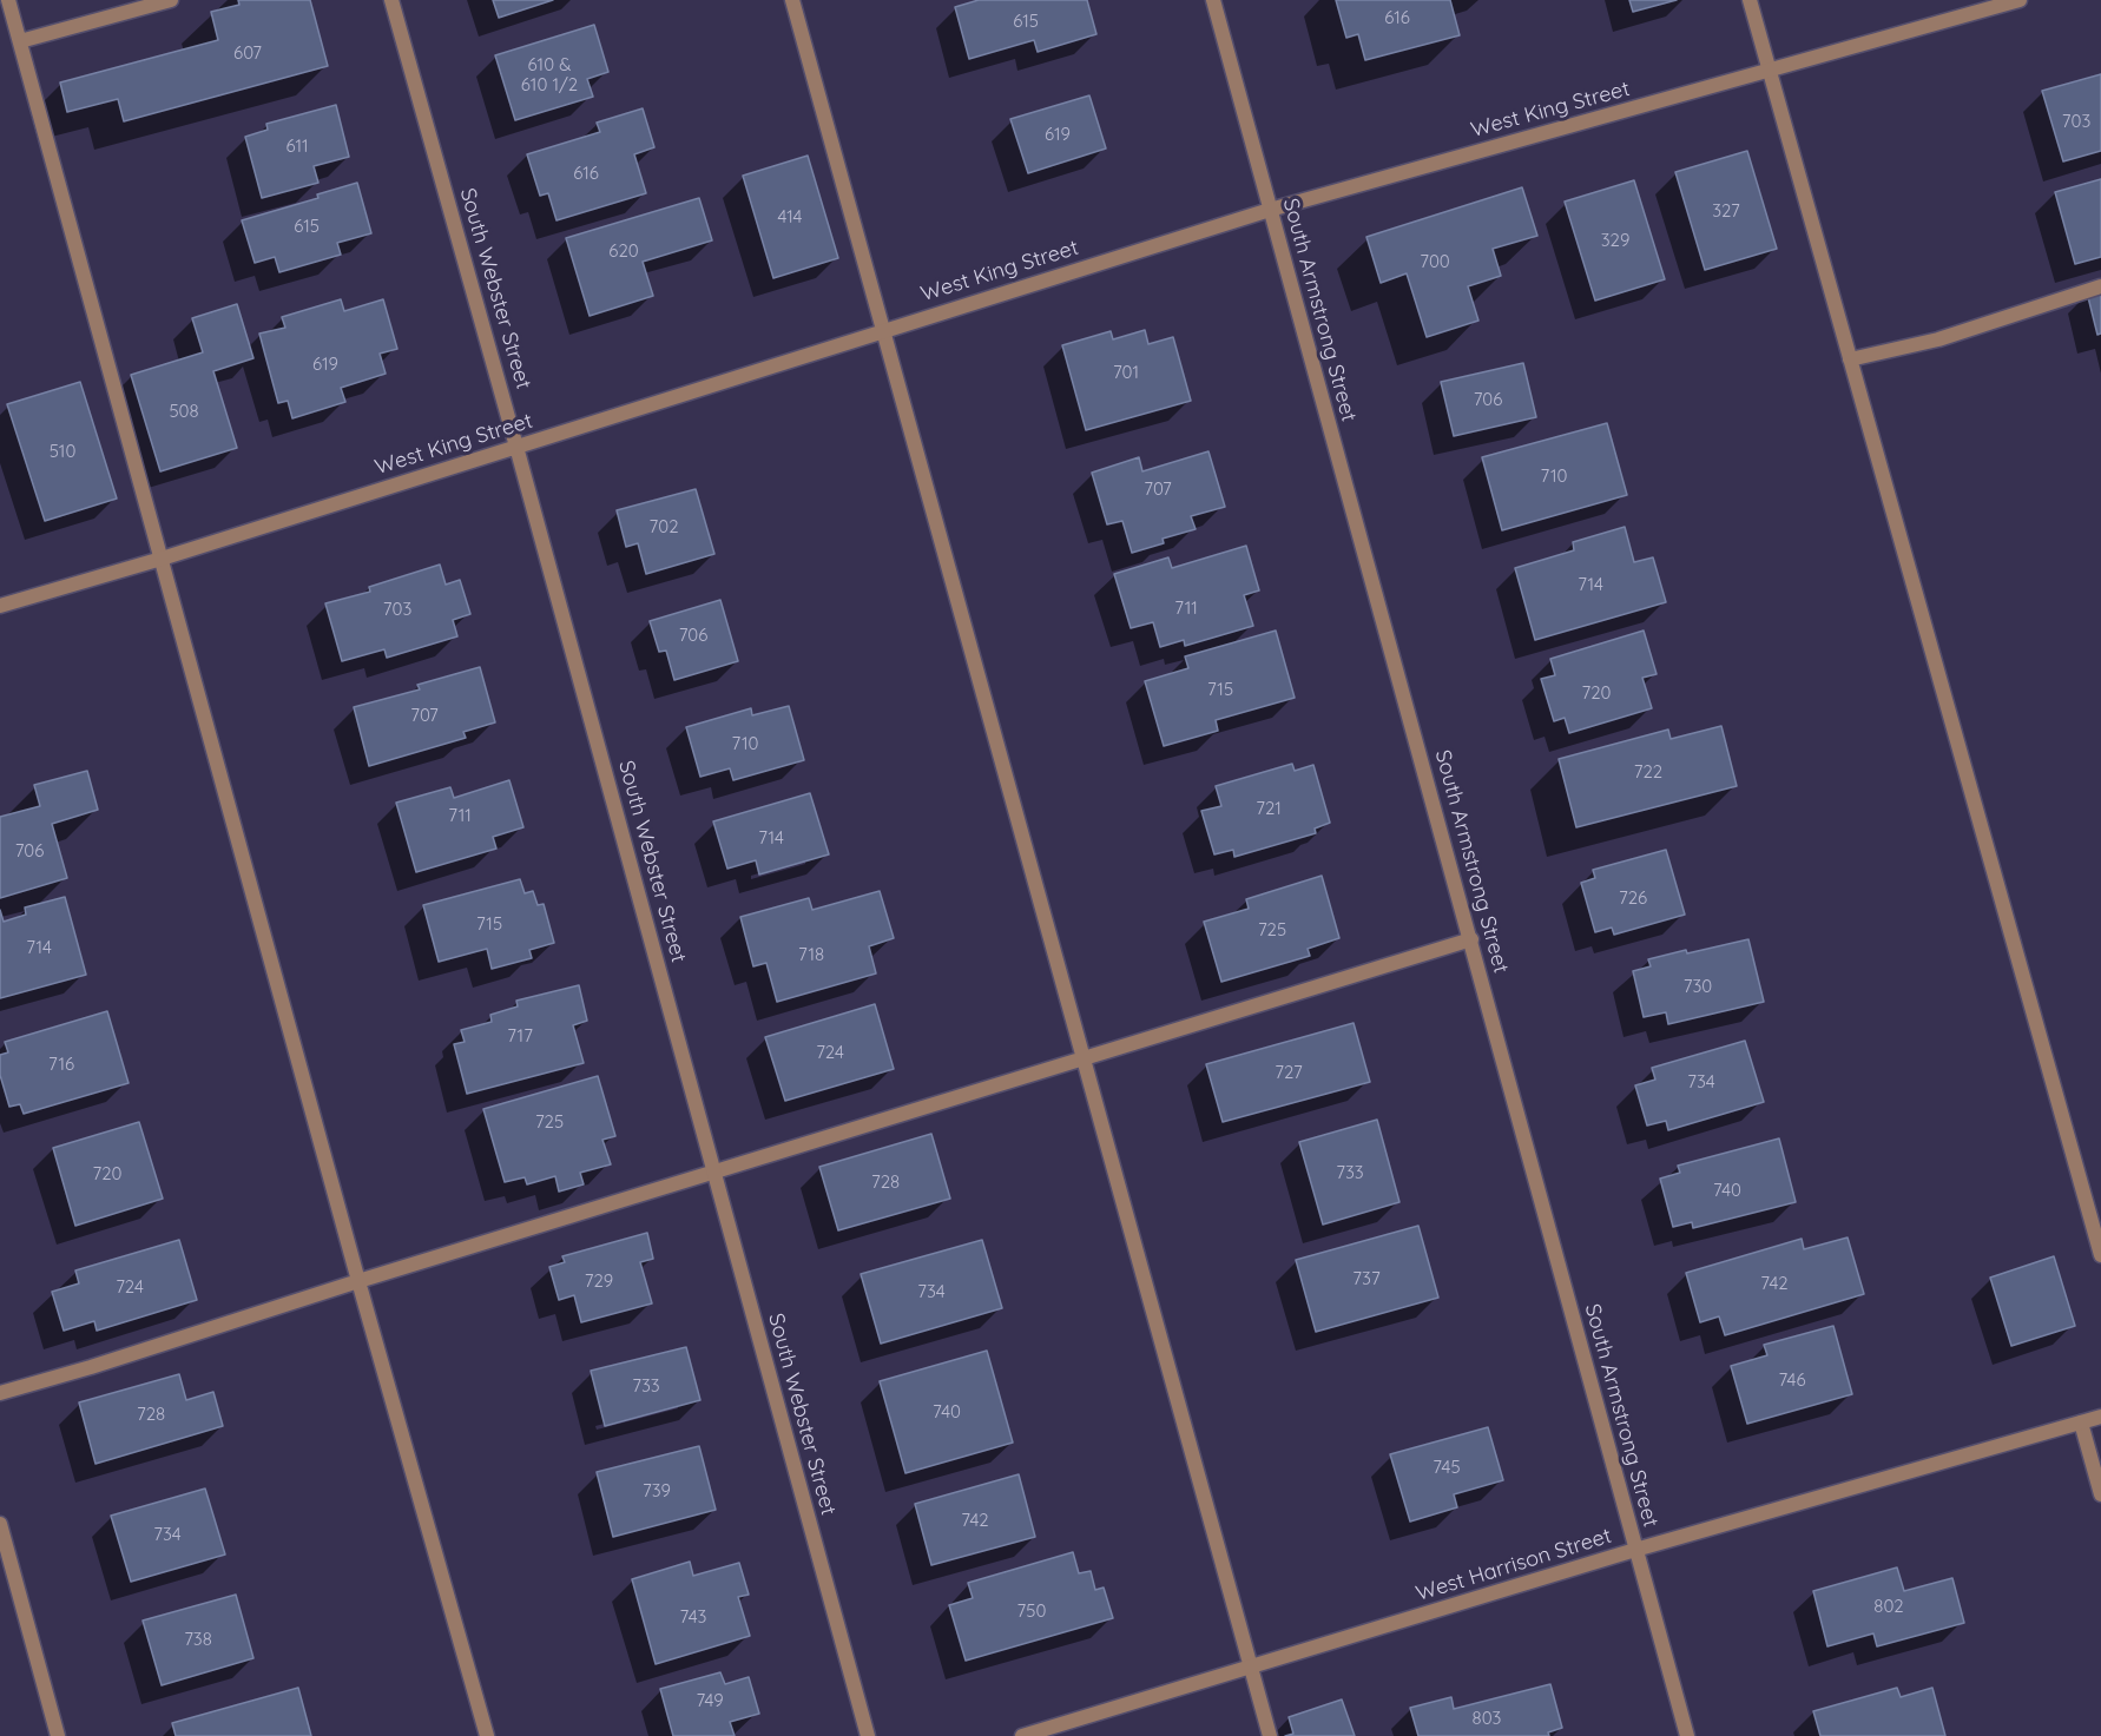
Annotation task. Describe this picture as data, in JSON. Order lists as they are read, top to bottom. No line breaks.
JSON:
{"streets":{"street":["West King Street","South Webster Street","South Armstrong Street","West Harrison Street"]},"crossings":[["West King Street","South Webster Street"],["West King Street","South Armstrong Street"],["South Armstrong Street","West Harrison Street"]],"house_numbers":["616","615","607","610 & 610 1/2","703","619","611","616","327","414","615","329","620","700","619","701","706","508","510","710","707","702","714","711","703","706","715","720","707","710","722","721","711","714","706","726","715","725","714","718","730","717","724","716","727","734","725","733","720","728","740","737","729","742","724","734","746","733","740","728","745","739","742","734","802","750","743","738","749","803"]}
